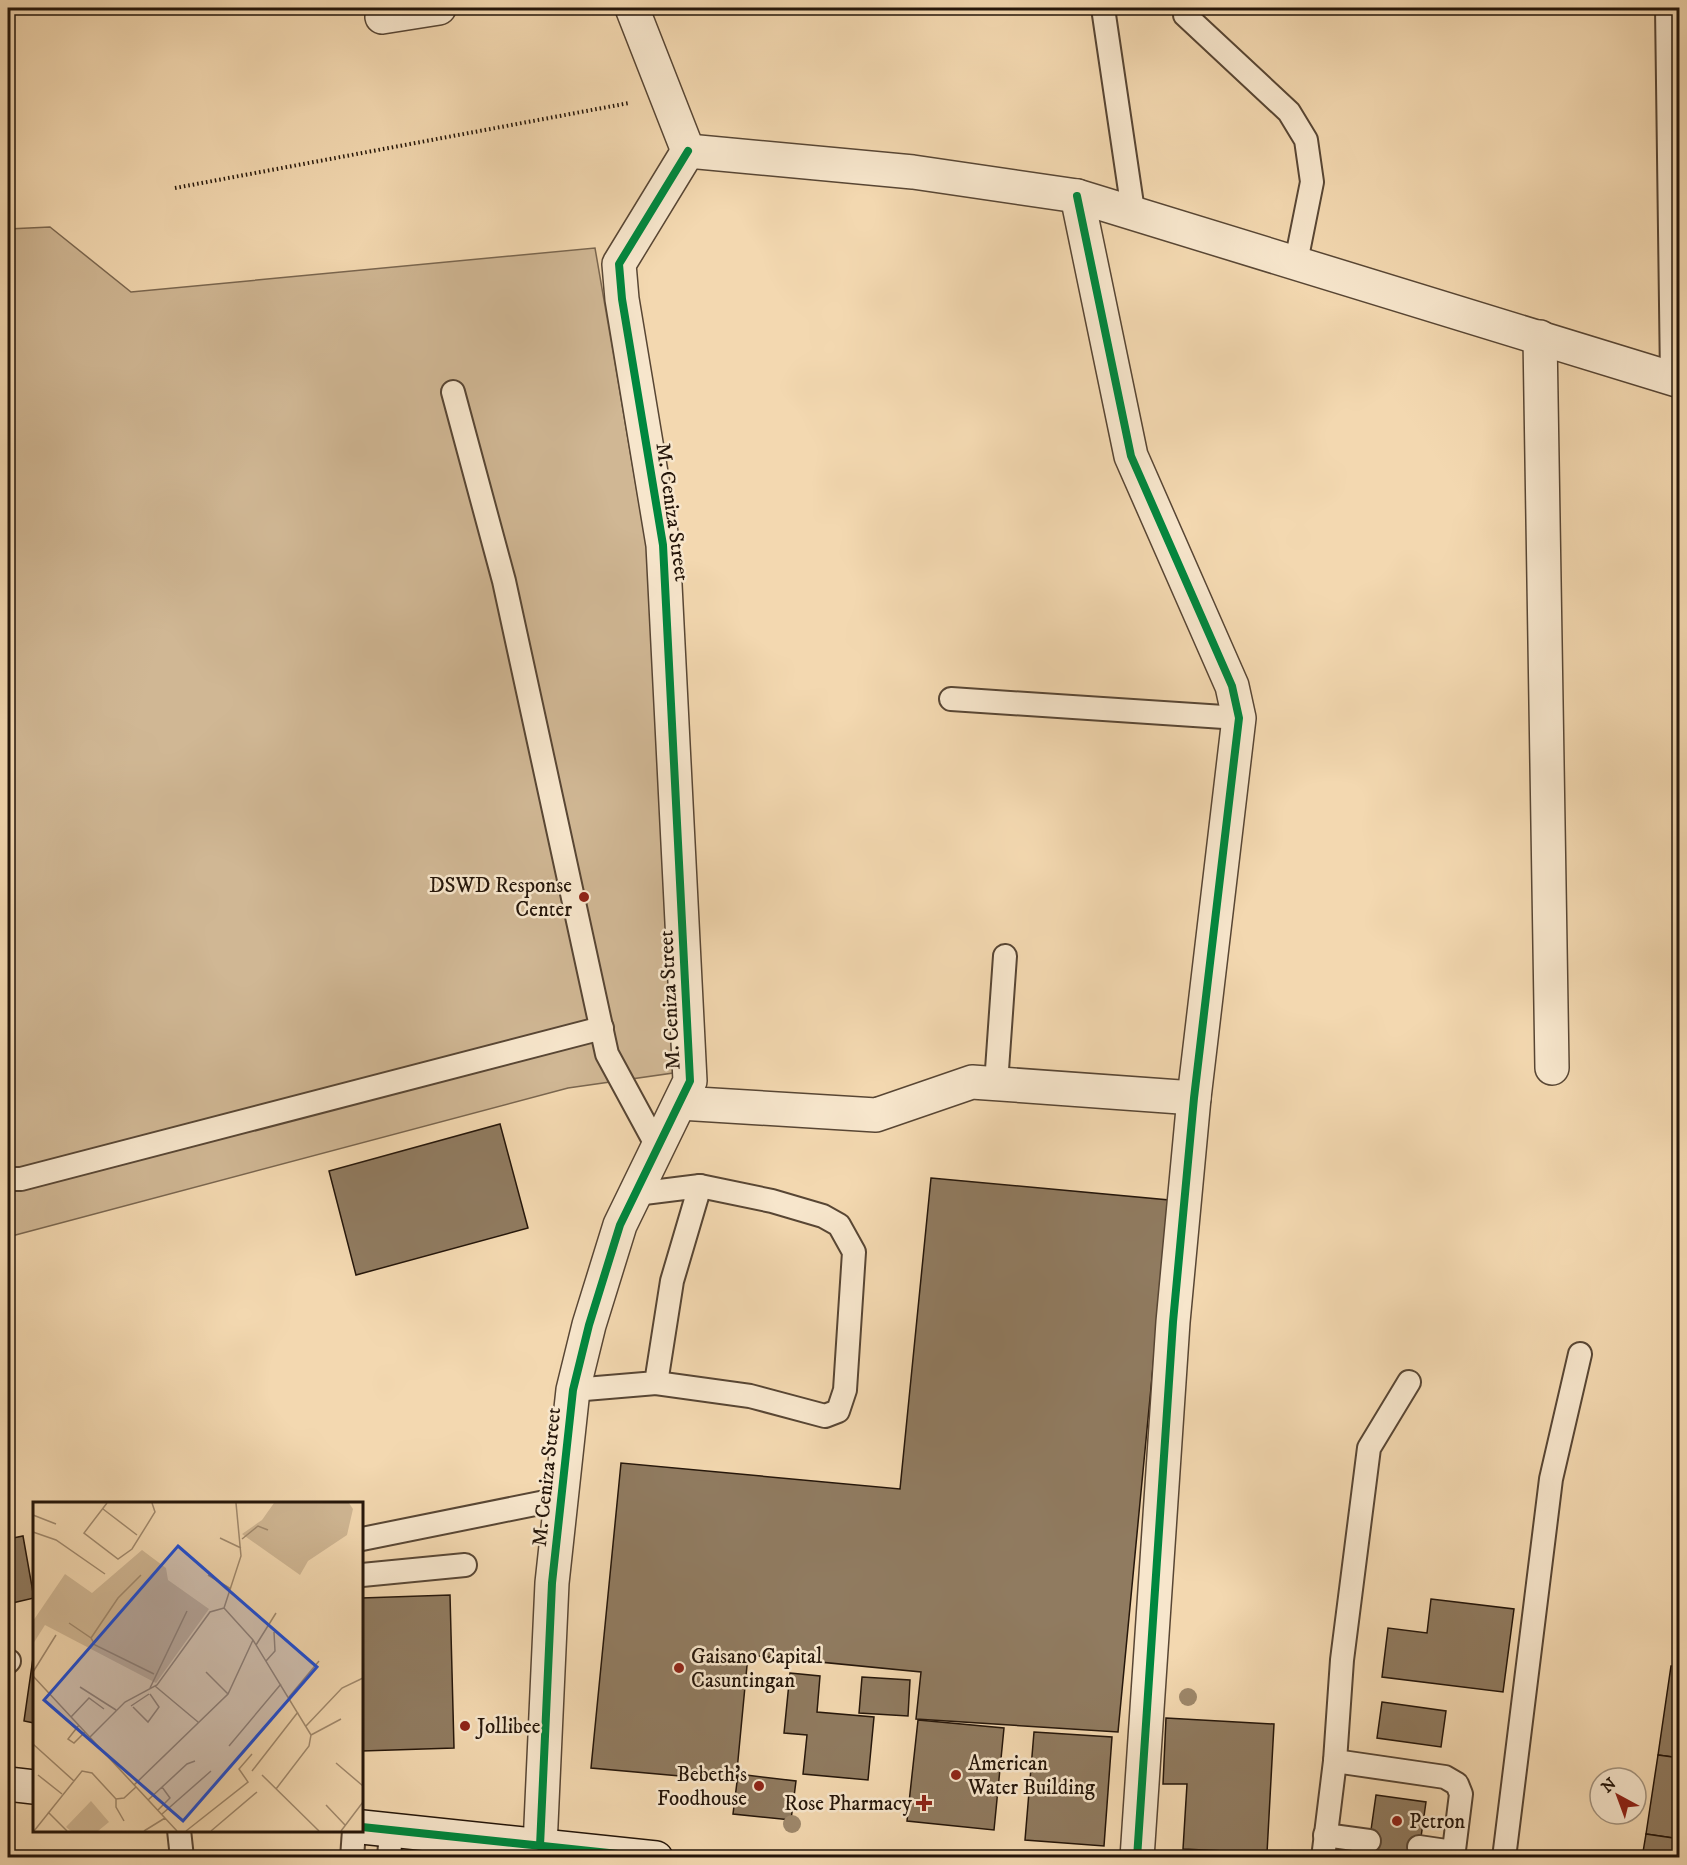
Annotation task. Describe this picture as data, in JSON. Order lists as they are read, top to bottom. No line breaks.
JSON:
{"streets":{"street":["M. Ceniza Street"]},"places":{"other":["DSWD Response Center","Gaisano Capital Casuntingan","Jollibee","American Water Building","Bebeth's Foodhouse","Petron"],"health":["Rose Pharmacy"]},"north":"top left"}
